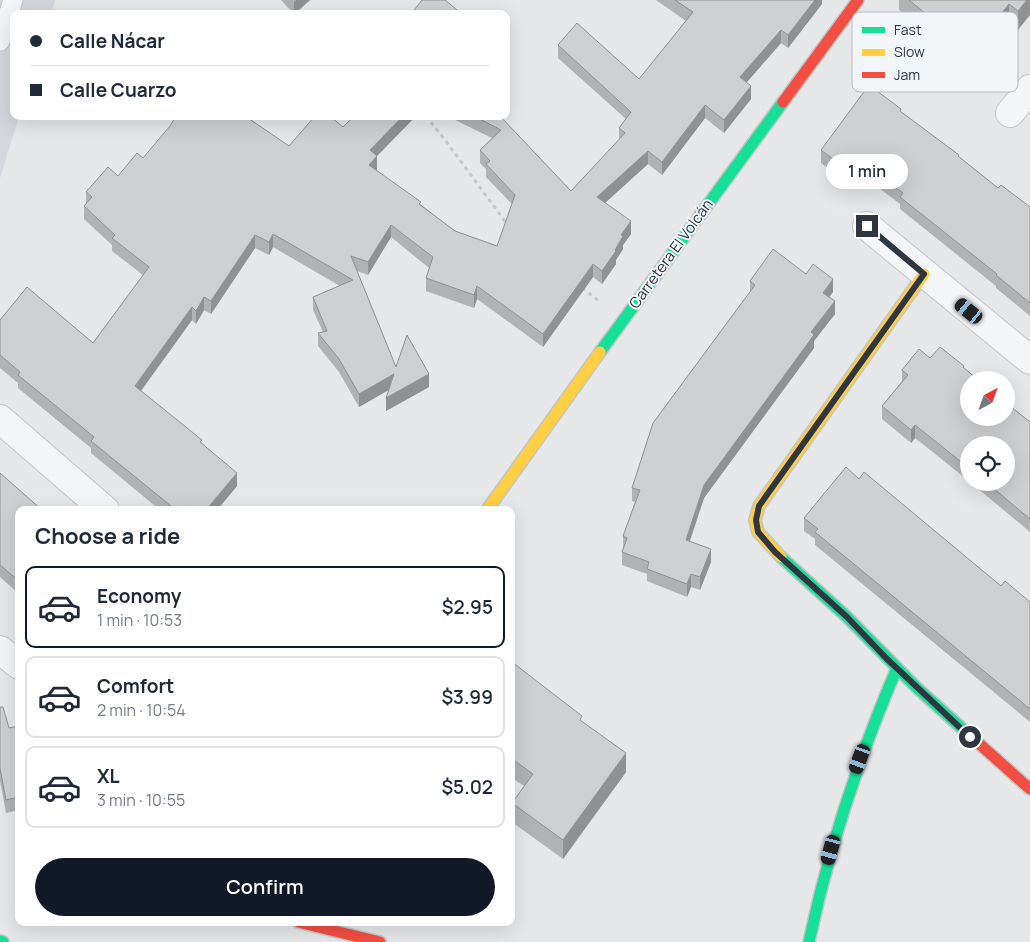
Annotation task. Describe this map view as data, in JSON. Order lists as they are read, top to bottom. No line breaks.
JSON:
{"streets":{"street":["Carretera El Volcán"]},"legend":["Fast","Slow","Jam"],"north":"top right","page":{"banner":["Calle Nácar","Calle Cuarzo"],"bubble":"1 min","heading":"Choose a ride","list":[{"name":"Economy","note":"1 min · 10:53","value":"$2.95"},{"name":"Comfort","note":"2 min · 10:54","value":"$3.99"},{"name":"XL","note":"3 min · 10:55","value":"$5.02"}],"buttons":"Confirm"}}
